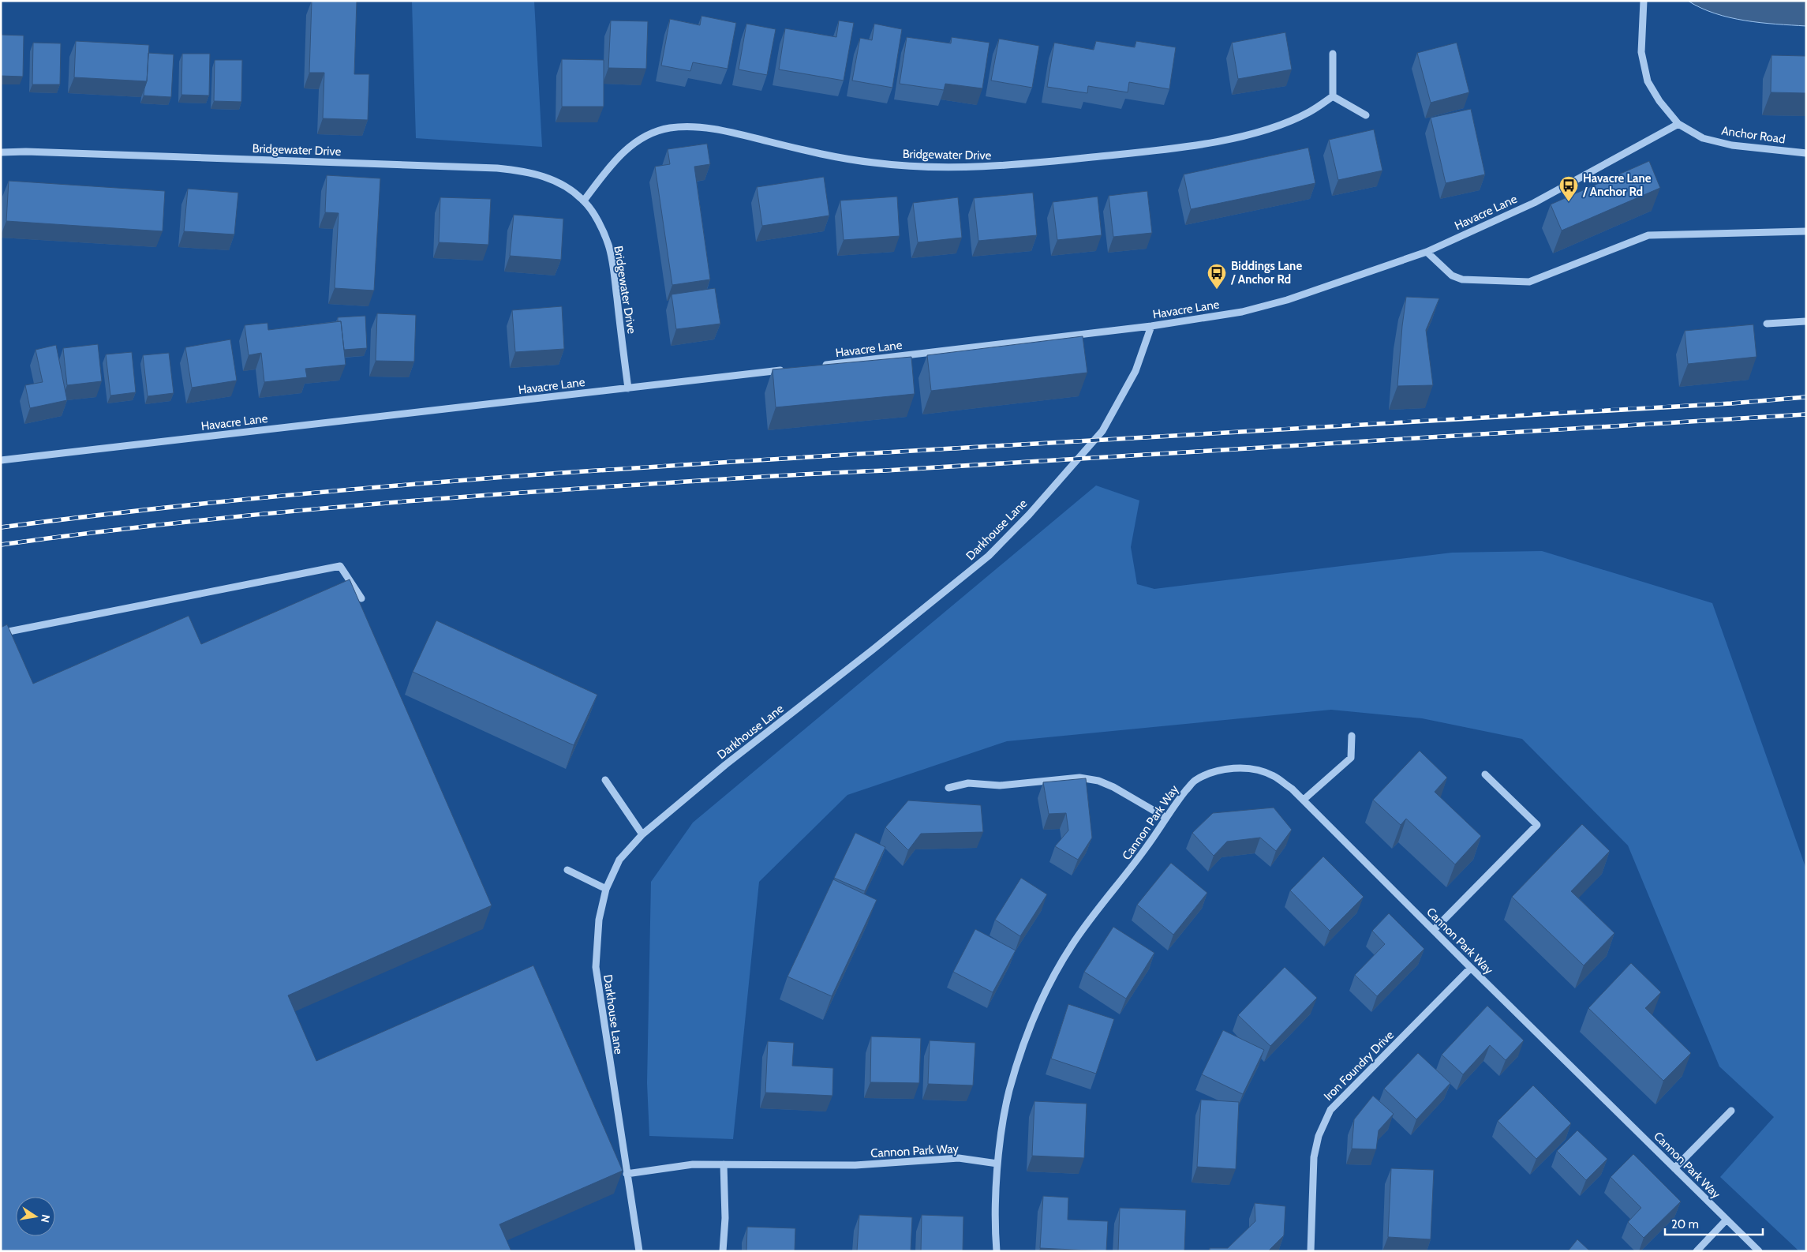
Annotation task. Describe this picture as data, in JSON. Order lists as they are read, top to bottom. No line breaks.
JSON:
{"streets":{"street":["Anchor Road","Bridgewater Drive","Havacre Lane","Darkhouse Lane","Cannon Park Way","Iron Foundry Drive"]},"crossings":[["Anchor Road","Havacre Lane"],["Bridgewater Drive","Havacre Lane"],["Havacre Lane","Darkhouse Lane"],["Darkhouse Lane","Cannon Park Way"],["Cannon Park Way","Iron Foundry Drive"]],"places":{"bus stop":["Havacre Lane / Anchor Rd","Biddings Lane / Anchor Rd"]},"scale_bar":"20 m","north":"right"}
